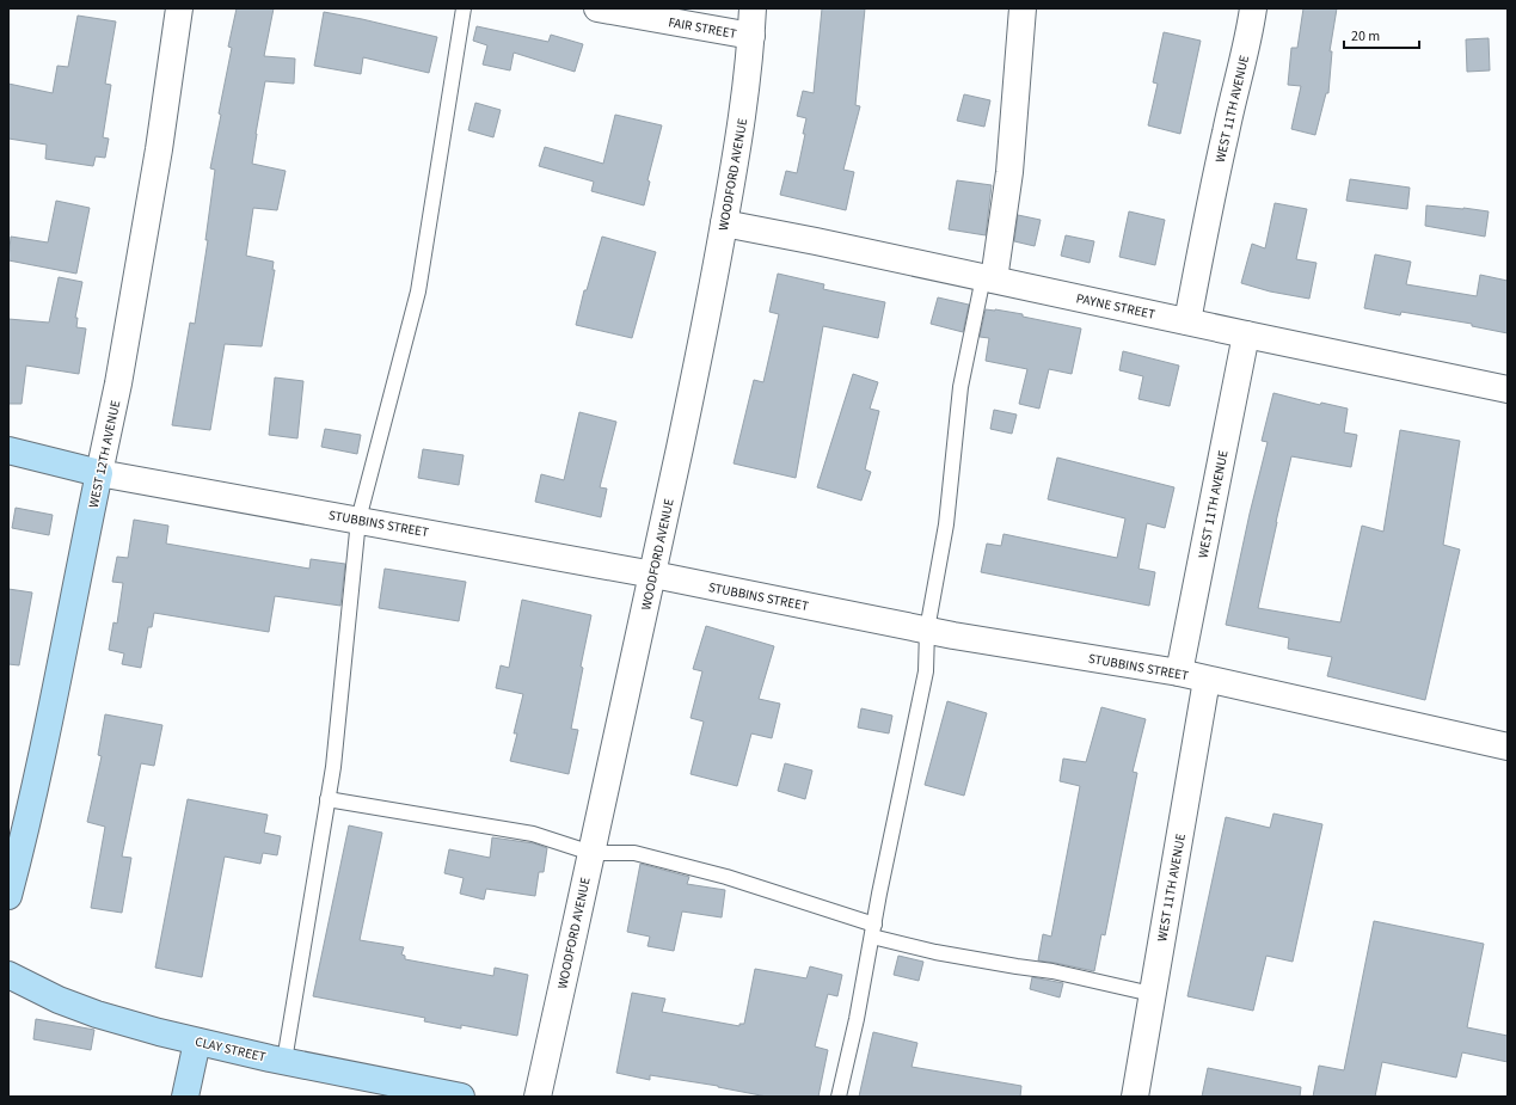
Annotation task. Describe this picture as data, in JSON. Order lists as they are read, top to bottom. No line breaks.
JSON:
{"streets":{"street":["FAIR STREET","WEST 11TH AVENUE","WOODFORD AVENUE","PAYNE STREET","WEST 12TH AVENUE","STUBBINS STREET","CLAY STREET"]},"crossings":[["FAIR STREET","WOODFORD AVENUE"],["WEST 11TH AVENUE","PAYNE STREET"],["WEST 11TH AVENUE","STUBBINS STREET"],["WOODFORD AVENUE","PAYNE STREET"],["WOODFORD AVENUE","STUBBINS STREET"],["WEST 12TH AVENUE","STUBBINS STREET"]],"scale_bar":"20 m"}
